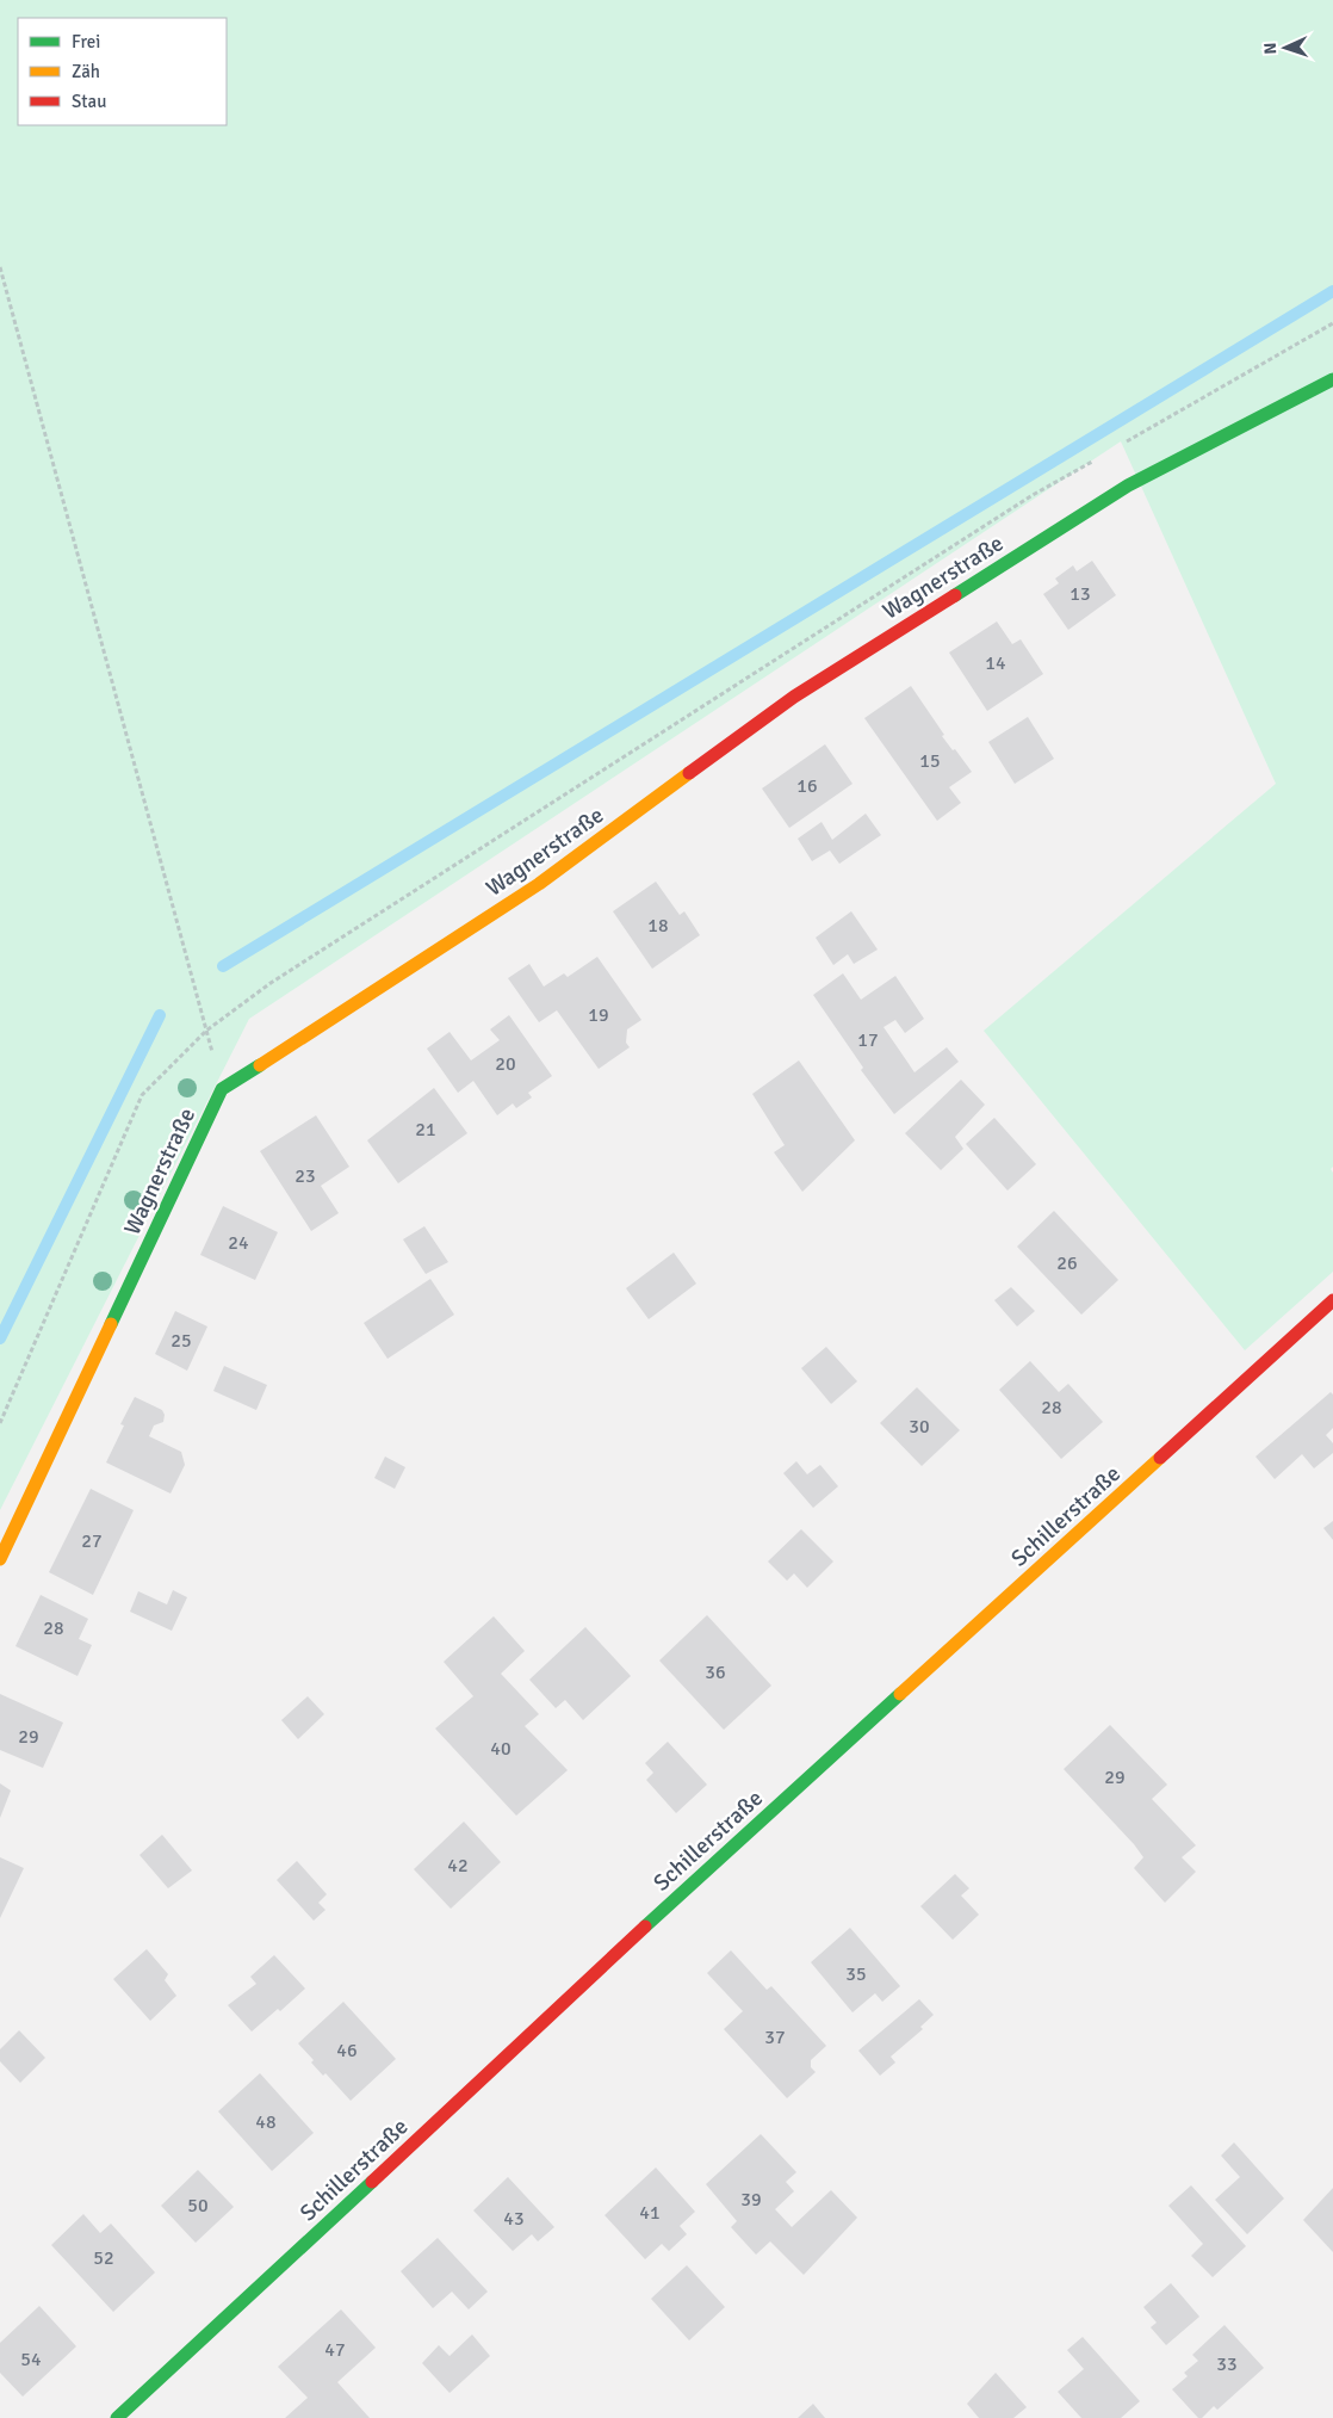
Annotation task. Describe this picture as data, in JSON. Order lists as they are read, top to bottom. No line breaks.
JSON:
{"streets":{"street":["Wagnerstraße","Schillerstraße"]},"house_numbers":["13","14","15","16","18","19","17","20","21","23","24","26","25","28","30","27","28","36","29","40","29","42","35","37","46","48","39","50","41","43","52","47","54","33"],"legend":["Frei","Zäh","Stau"],"north":"left"}
